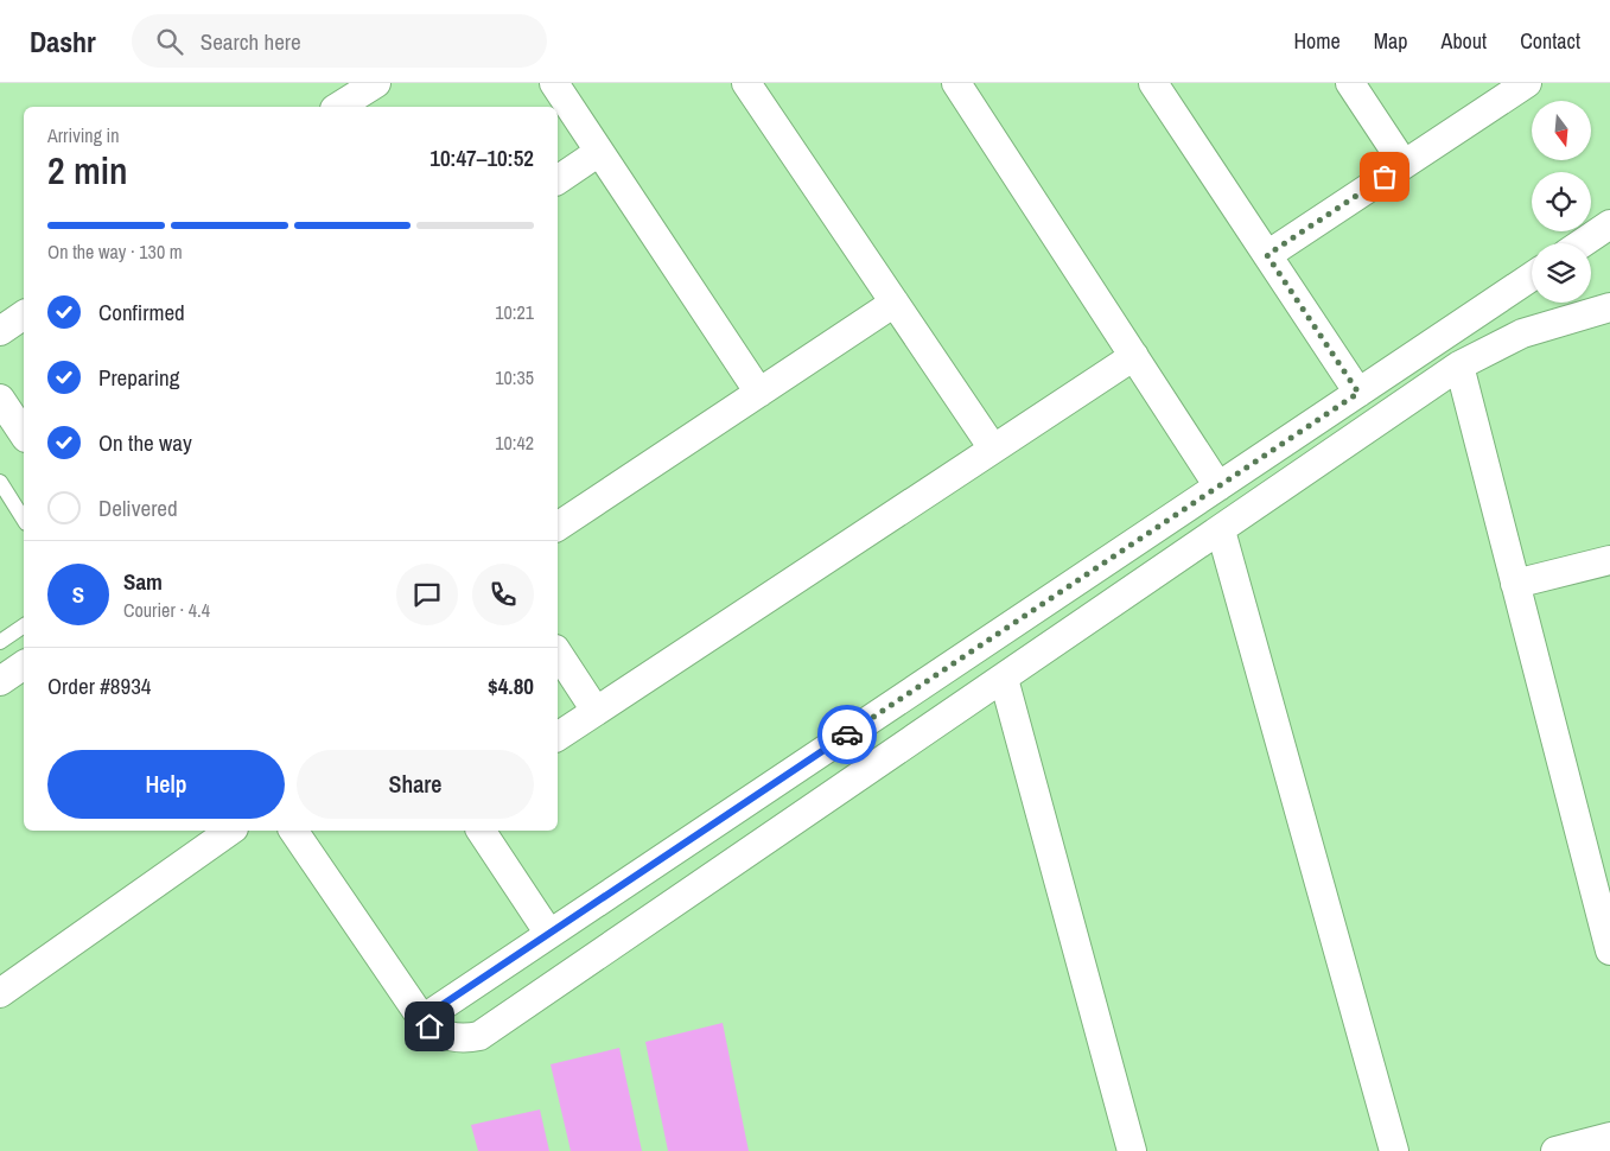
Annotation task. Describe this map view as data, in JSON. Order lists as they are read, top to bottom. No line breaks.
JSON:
{"north":"bottom","page":{"header":"Dashr","search":"Search here","nav":["Home","Map","About","Contact"],"heading":["2 min","Arriving in","10:47–10:52"],"panel":["Sam","Courier · 4.4","Order #8934","$4.80"],"bar":"On the way · 130 m","list":[["Confirmed","10:21"],["Preparing","10:35"],["On the way","10:42"],"Delivered"],"round":"S","buttons":["Help","Share"]}}
